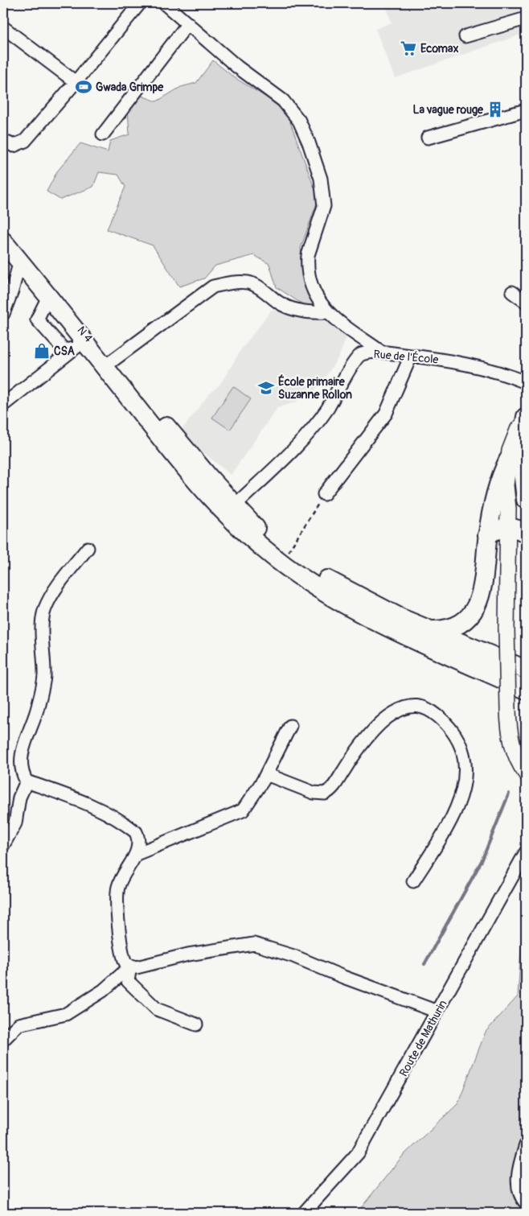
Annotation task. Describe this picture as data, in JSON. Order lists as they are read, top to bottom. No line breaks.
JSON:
{"streets":{"highway":["N 4"],"street":["Rue de l'École","Route de Mathurin"]},"crossings":[["N 4","Rue de l'École"]],"places":{"supermarket":["Ecomax"],"sports":["Gwada Grimpe"],"building":["La vague rouge"],"shop":["CSA"],"school or university":["École primaire Suzanne Rollon"]}}
